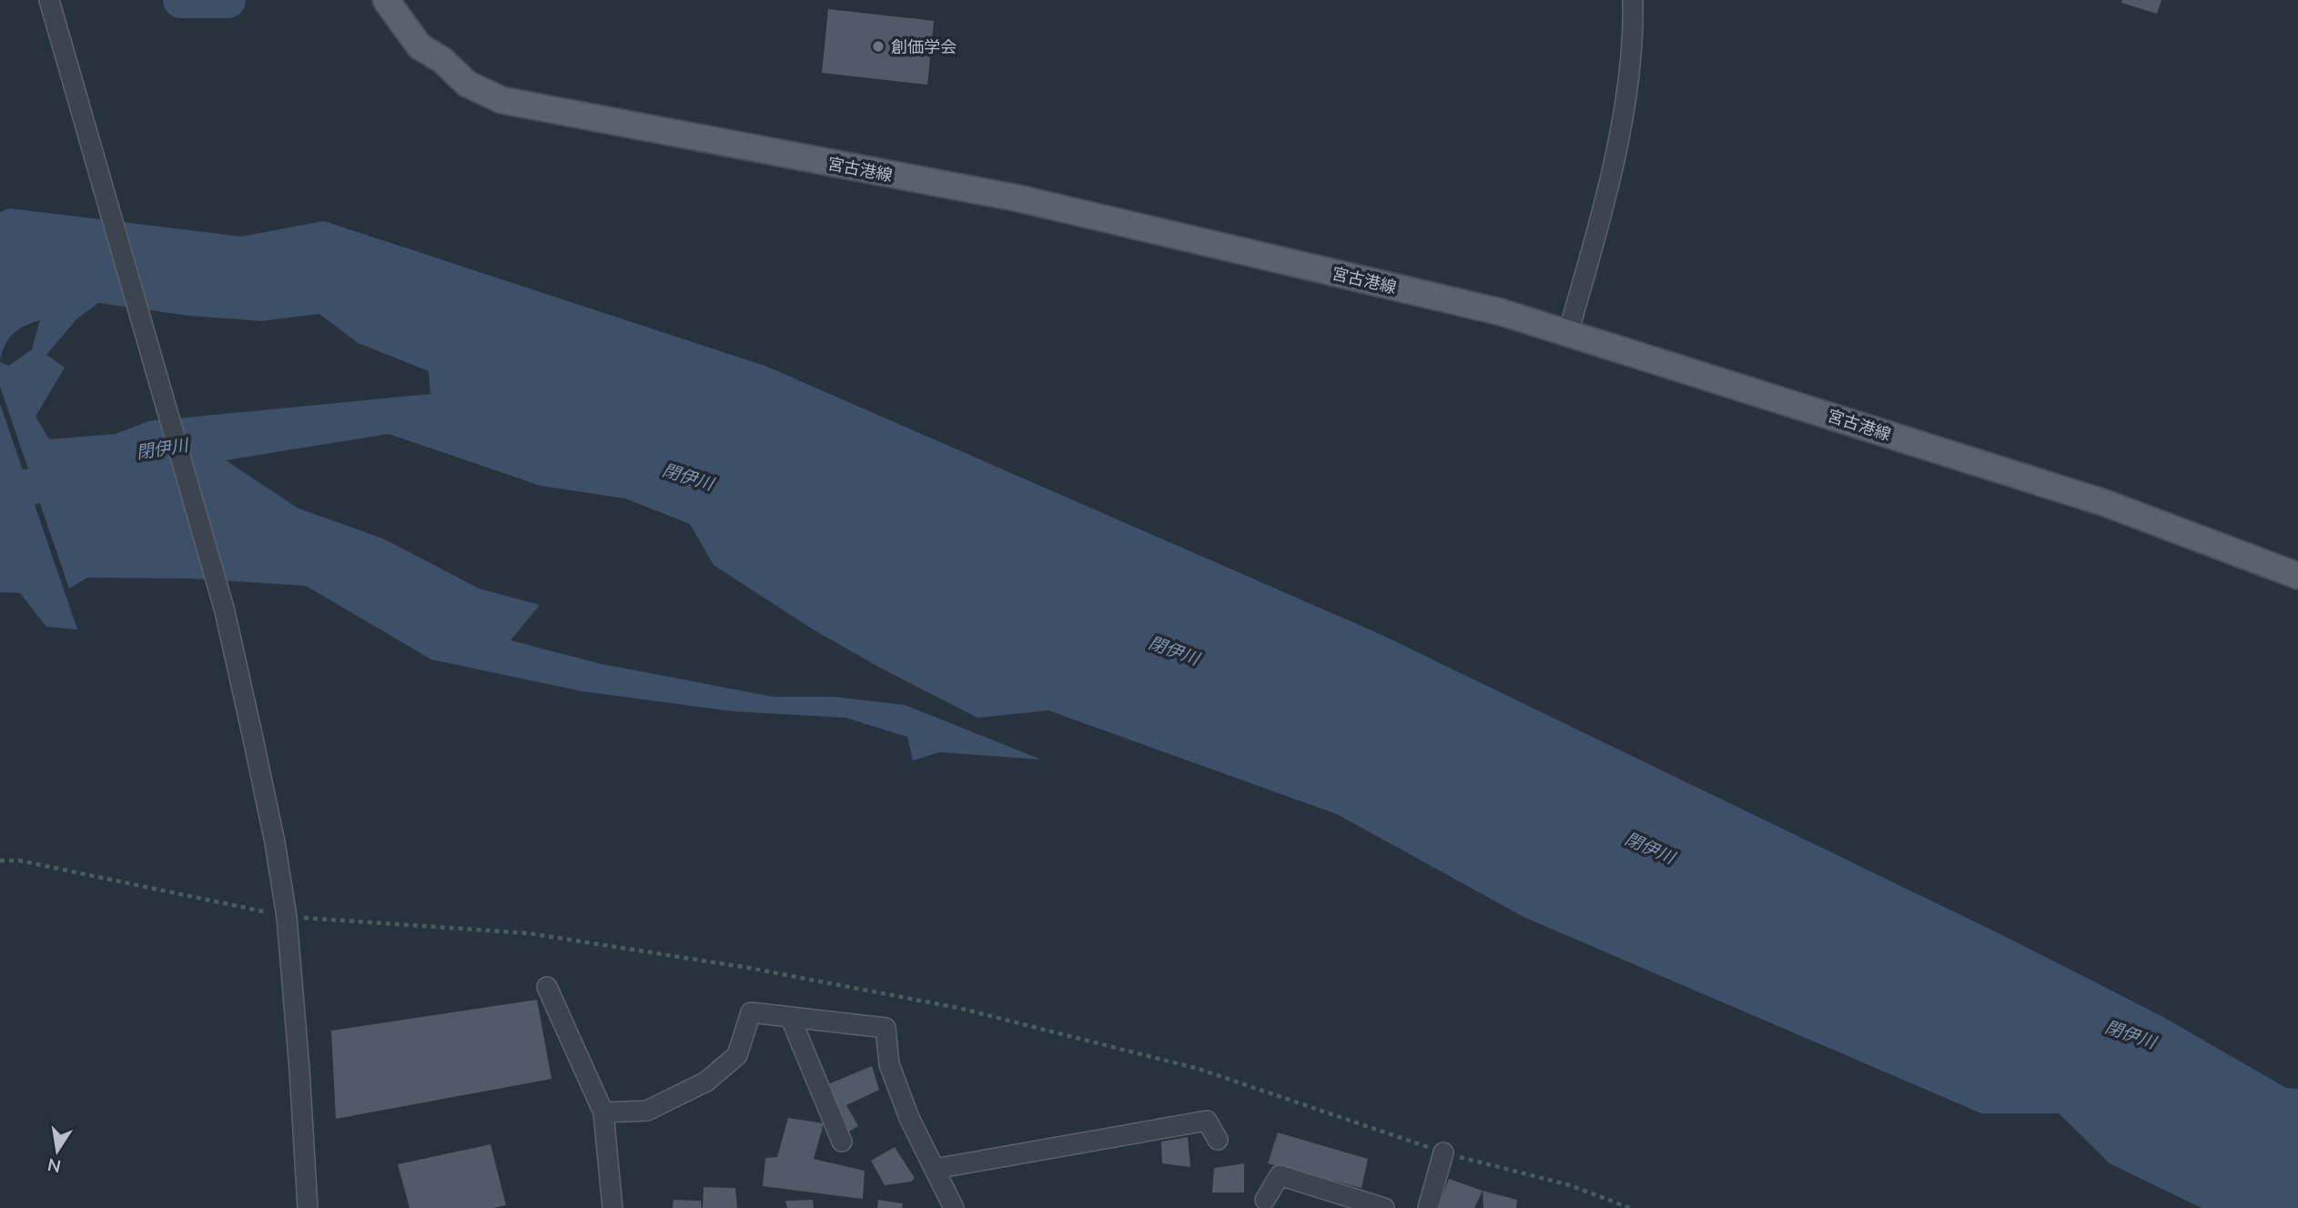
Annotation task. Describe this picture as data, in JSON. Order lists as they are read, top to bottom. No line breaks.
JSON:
{"streets":{"main road":["宮古港線"]},"water":["閉伊川"],"places":["創価学会"],"north":"bottom"}
